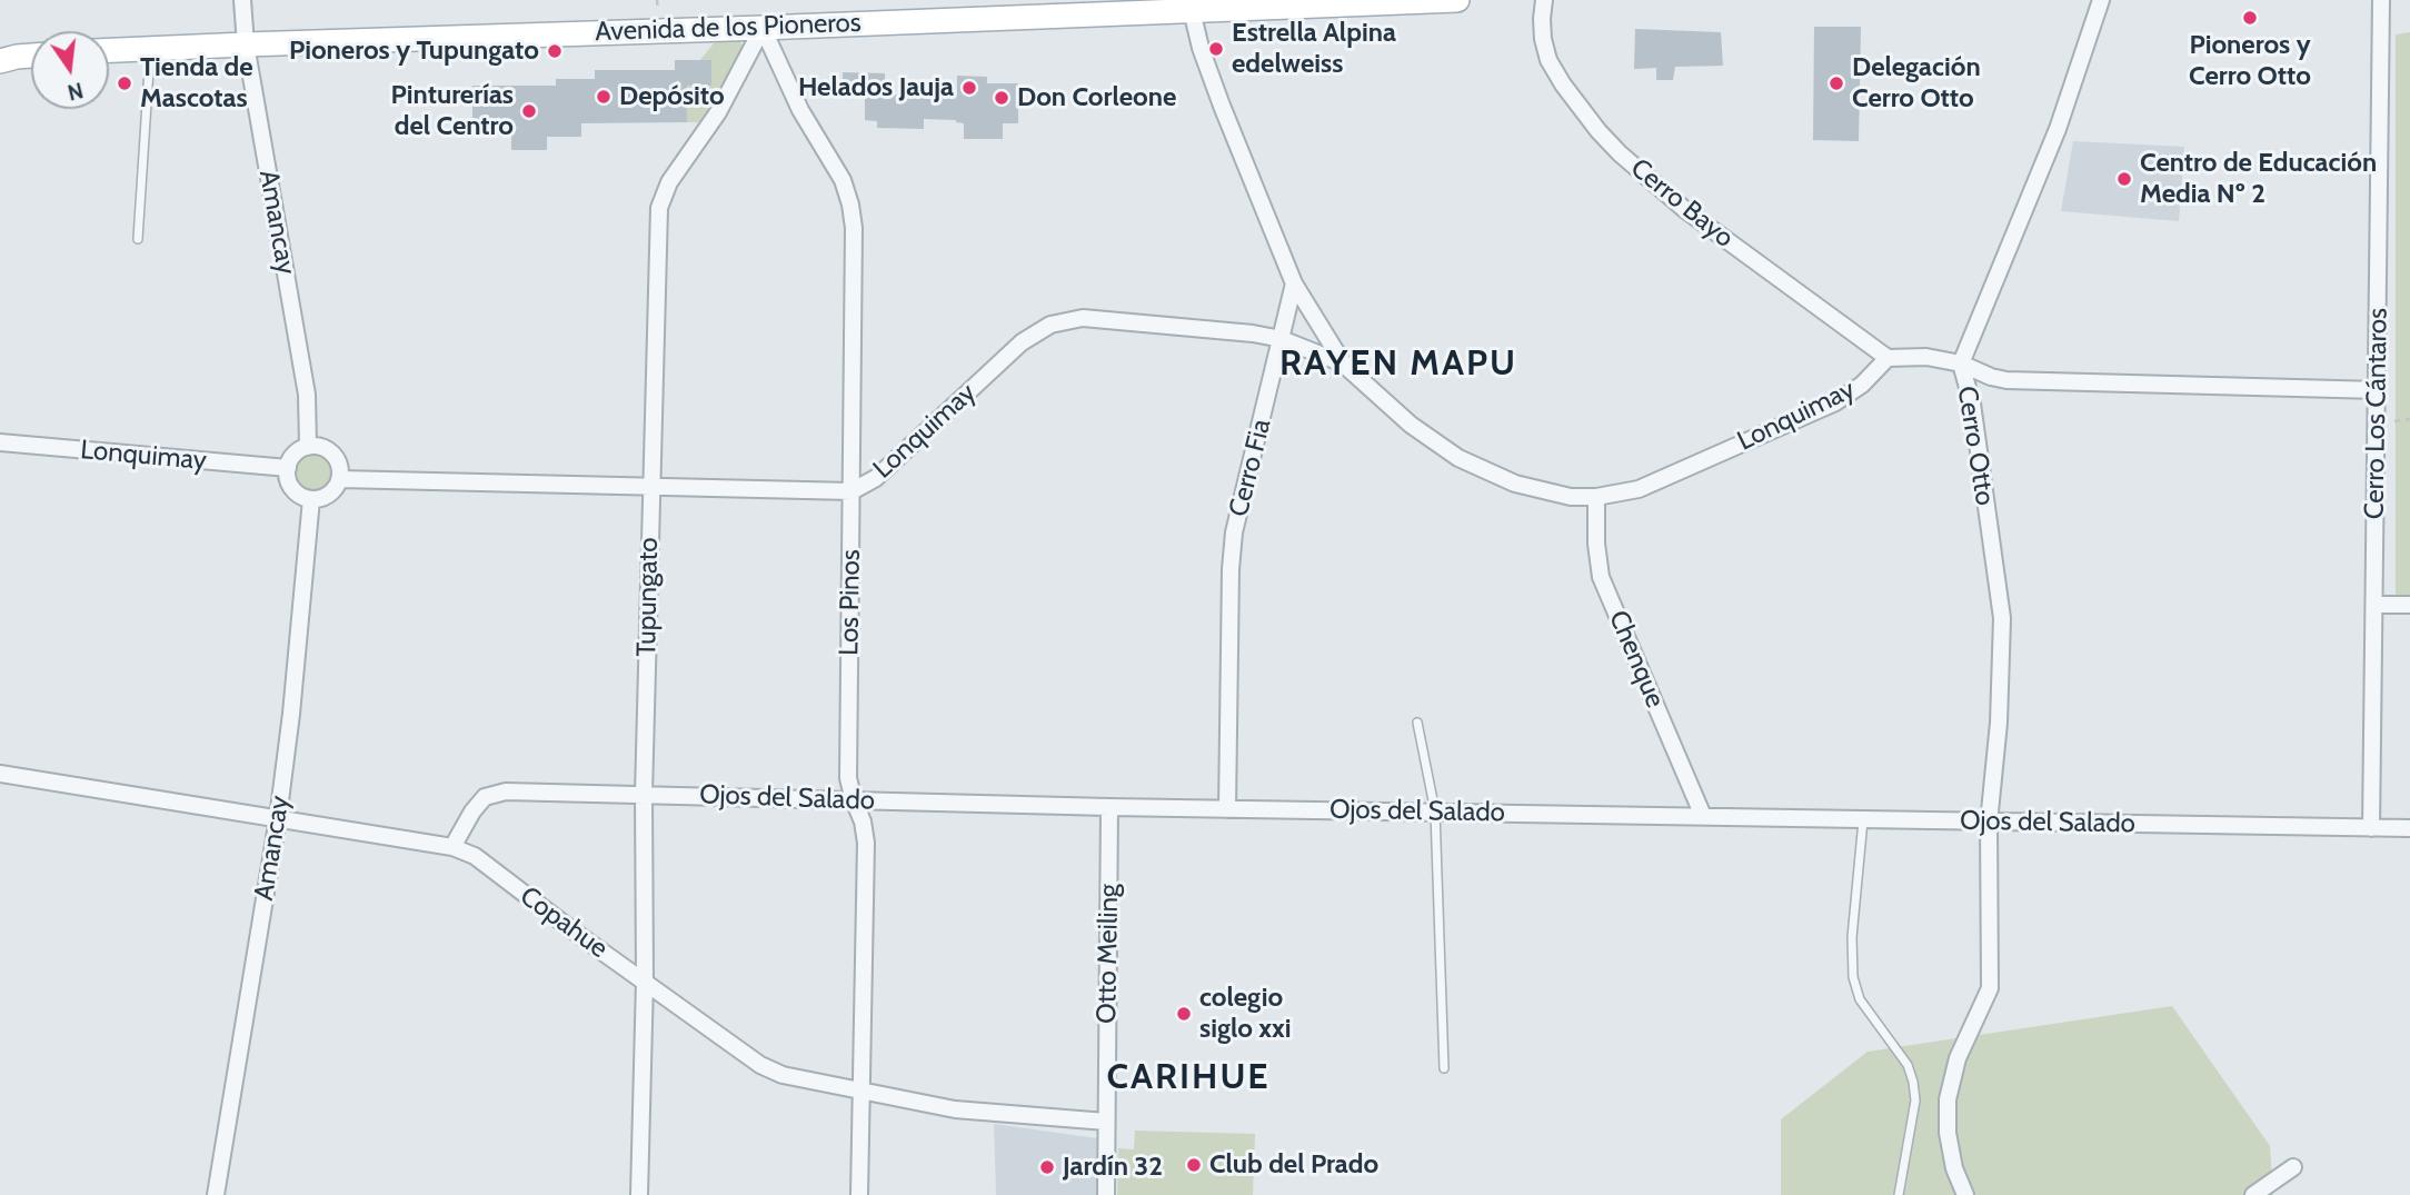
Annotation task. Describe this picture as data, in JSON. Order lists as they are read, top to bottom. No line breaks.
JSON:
{"streets":{"main road":["Avenida de los Pioneros"],"street":["Cerro Bayo","Amancay","Cerro Los Cántaros","Lonquimay","Cerro Otto","Cerro Fia","Tupungato","Los Pinos","Chenque","Ojos del Salado","Copahue","Otto Meiling"]},"crossings":[["Avenida de los Pioneros","Amancay"],["Avenida de los Pioneros","Tupungato"],["Avenida de los Pioneros","Los Pinos"],["Cerro Bayo","Lonquimay"],["Amancay","Lonquimay"],["Amancay","Copahue"],["Cerro Los Cántaros","Ojos del Salado"],["Lonquimay","Cerro Fia"],["Lonquimay","Tupungato"],["Lonquimay","Los Pinos"],["Lonquimay","Chenque"],["Cerro Otto","Ojos del Salado"],["Cerro Fia","Ojos del Salado"],["Tupungato","Los Pinos"],["Tupungato","Ojos del Salado"],["Tupungato","Copahue"],["Los Pinos","Ojos del Salado"],["Los Pinos","Copahue"],["Chenque","Ojos del Salado"],["Ojos del Salado","Copahue"],["Ojos del Salado","Otto Meiling"],["Copahue","Otto Meiling"]],"districts":["RAYEN MAPU","CARIHUE"],"places":["Pioneros y Cerro Otto","Estrella Alpina edelweiss","Pioneros y Tupungato","Tienda de Mascotas","Delegación Cerro Otto","Helados Jauja","Depósito","Don Corleone","Pinturerías del Centro","Centro de Educación Media Nº 2","colegio siglo xxi","Club del Prado","Jardín 32"],"north":"bottom"}
